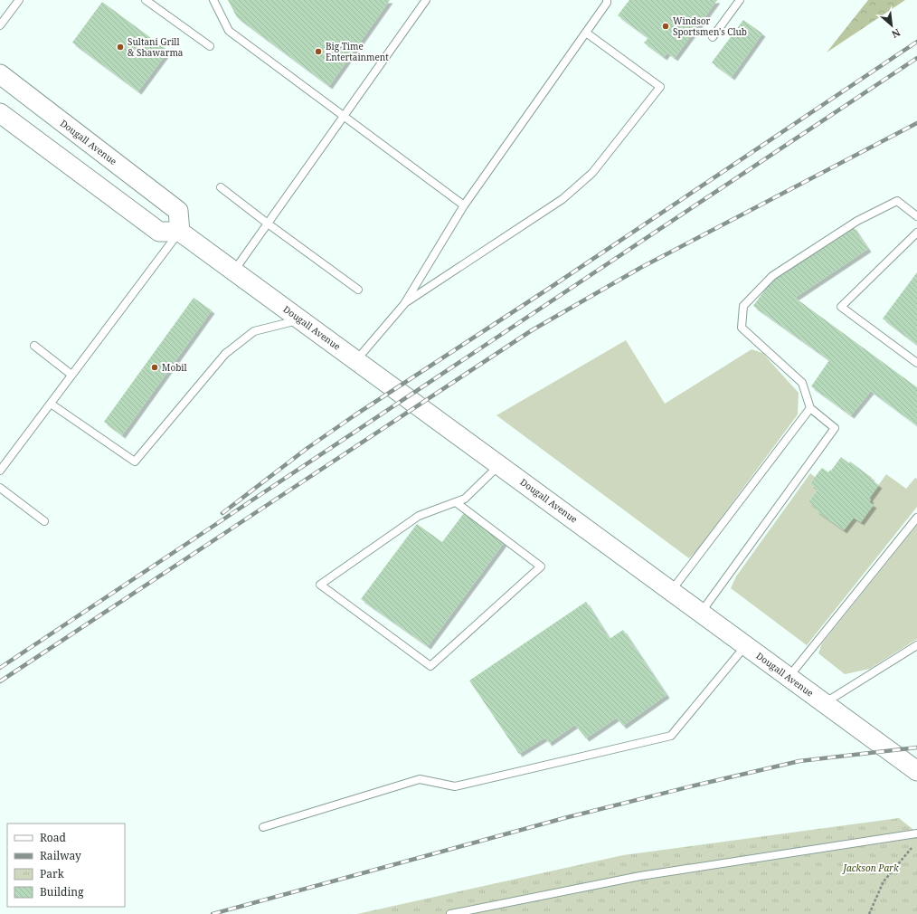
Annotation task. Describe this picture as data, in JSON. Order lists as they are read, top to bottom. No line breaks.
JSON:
{"streets":{"street":["Dougall Avenue"]},"parks":["Jackson Park"],"places":["Windsor Sportsmen's Club","Sultani Grill & Shawarma","Big Time Entertainment","Mobil"],"legend":["Road","Railway","Park","Building"],"north":"bottom right"}
